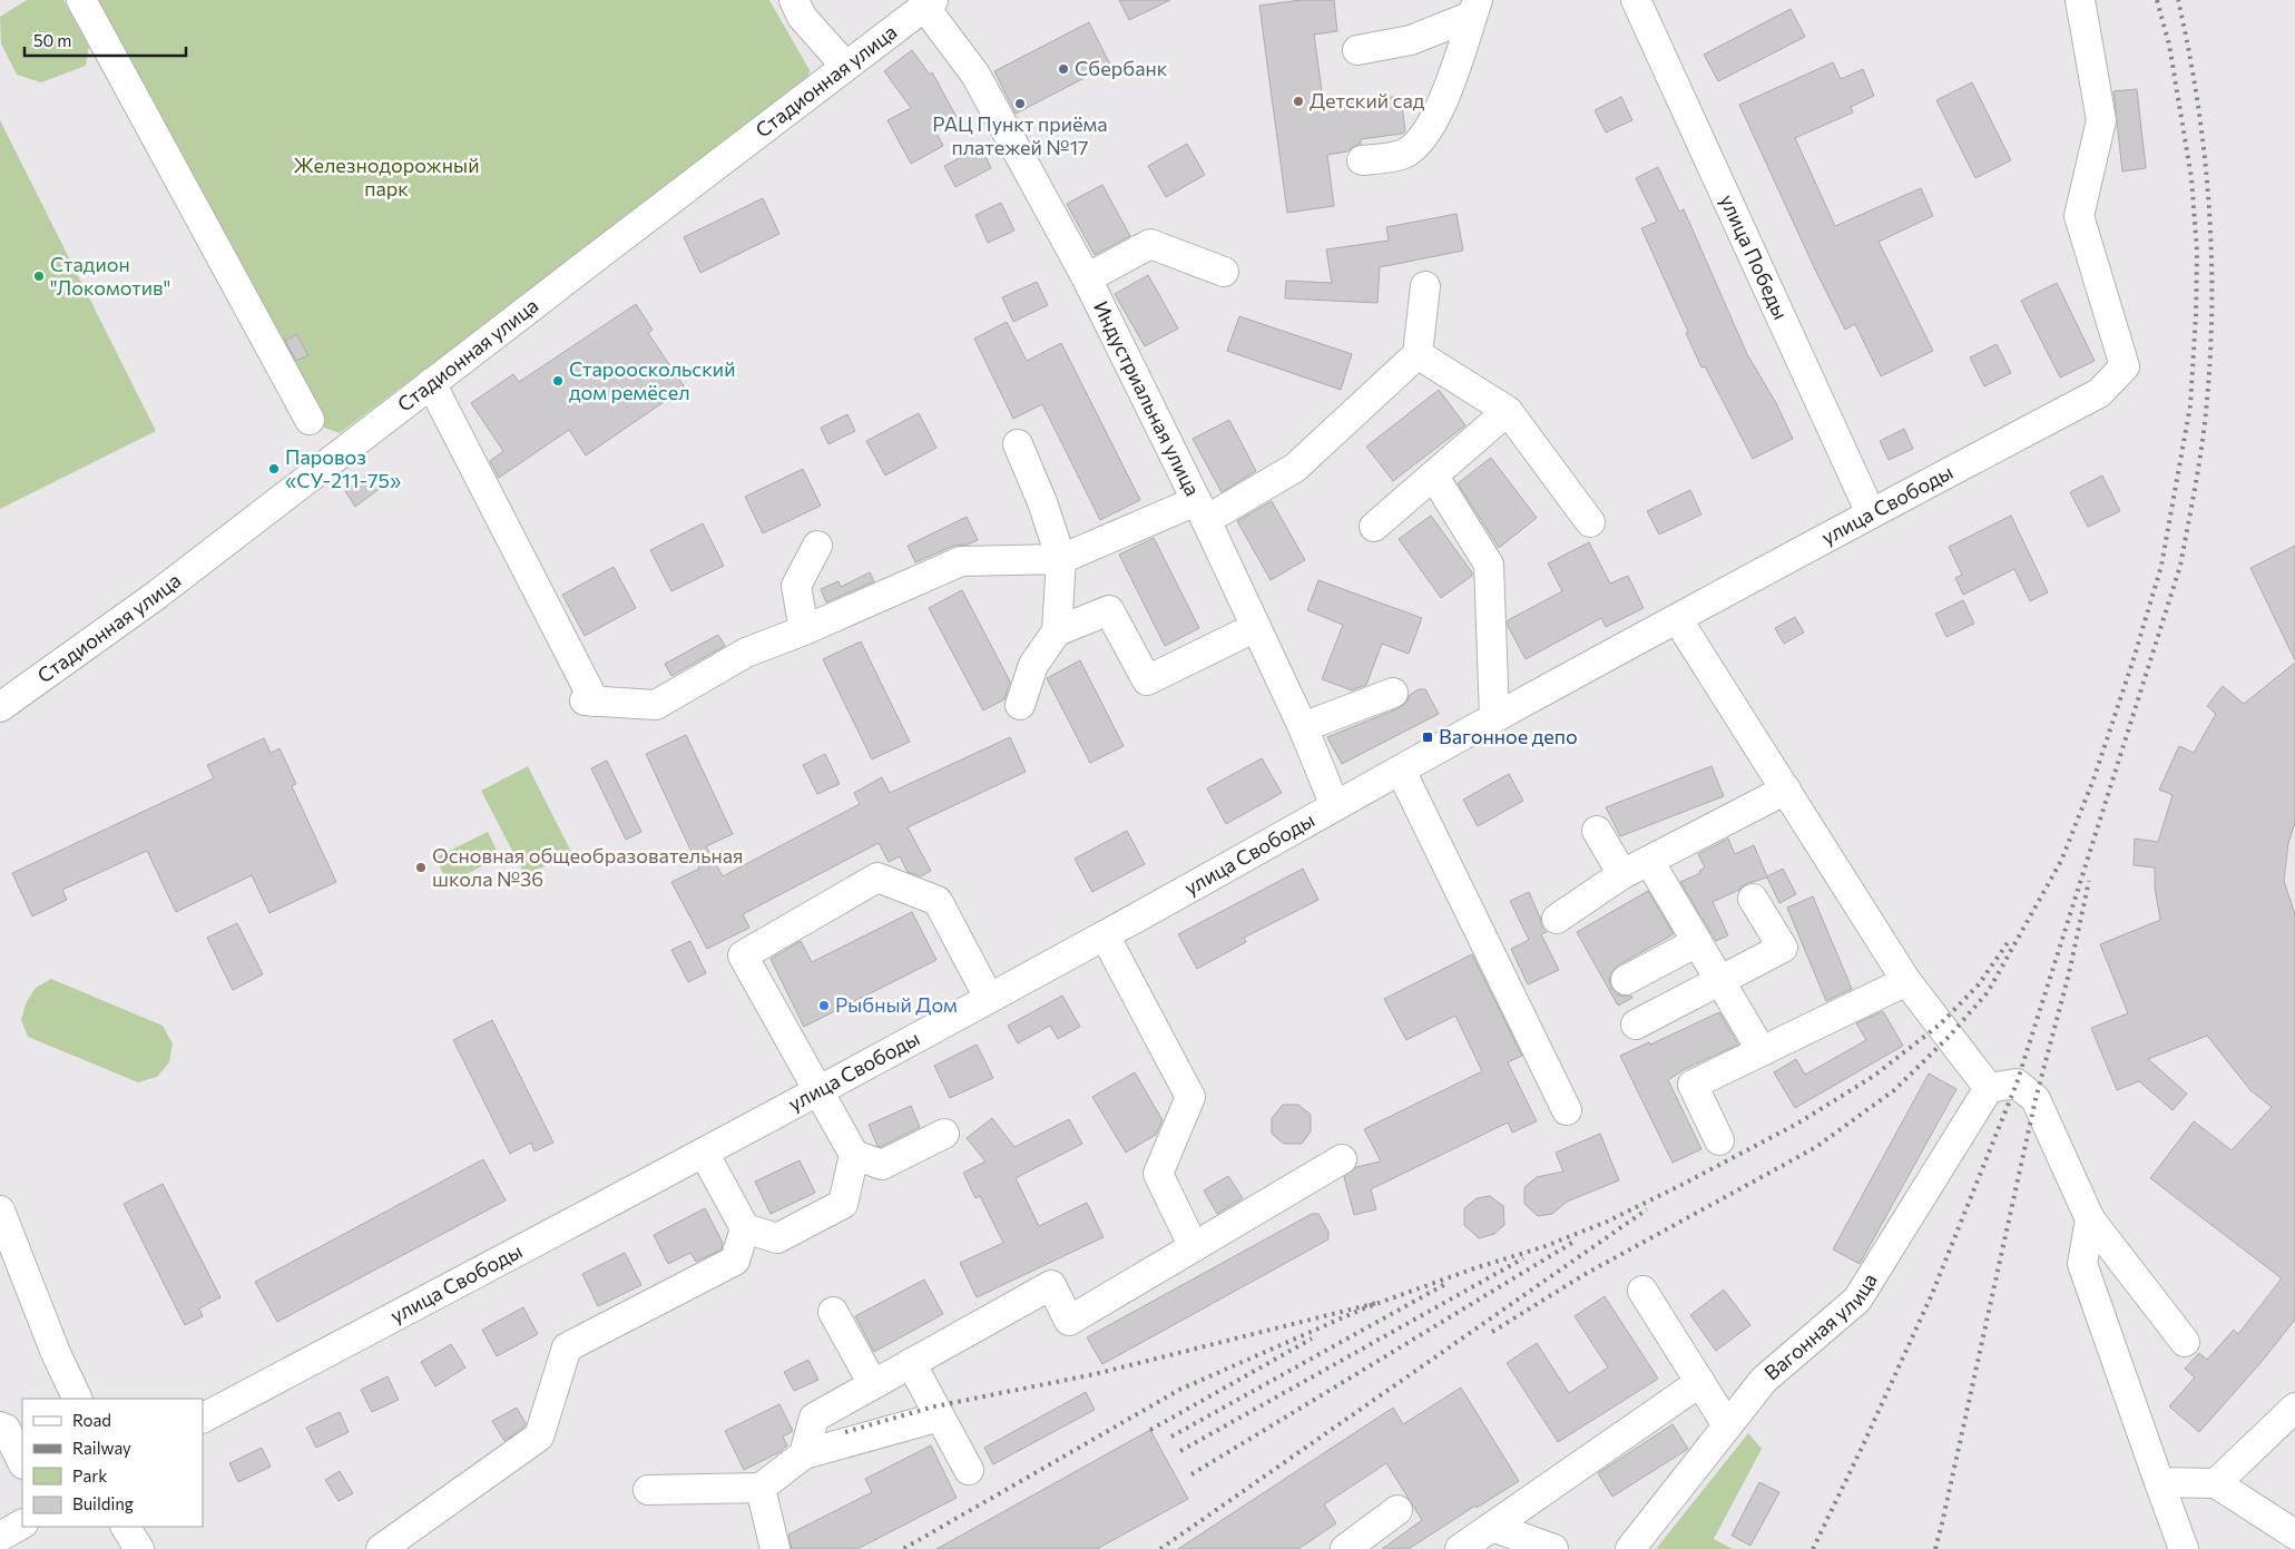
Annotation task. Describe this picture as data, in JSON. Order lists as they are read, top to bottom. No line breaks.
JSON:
{"streets":{"street":["Стадионная улица","улица Победы","Индустриальная улица","улица Свободы","Вагонная улица"]},"crossings":[["Стадионная улица","Индустриальная улица"],["улица Победы","улица Свободы"],["Индустриальная улица","улица Свободы"]],"parks":["Железнодорожный парк"],"places":{"other":["Сбербанк","Детский сад","РАЦ Пункт приёма платежей №17","Стадион \"Локомотив\"","Старооскольский дом ремёсел","Паровоз «СУ-211-75»","Основная общеобразовательная школа №36","Рыбный Дом"],"transit":["Вагонное депо"]},"legend":["Road","Railway","Park","Building"],"scale_bar":"50 m"}
